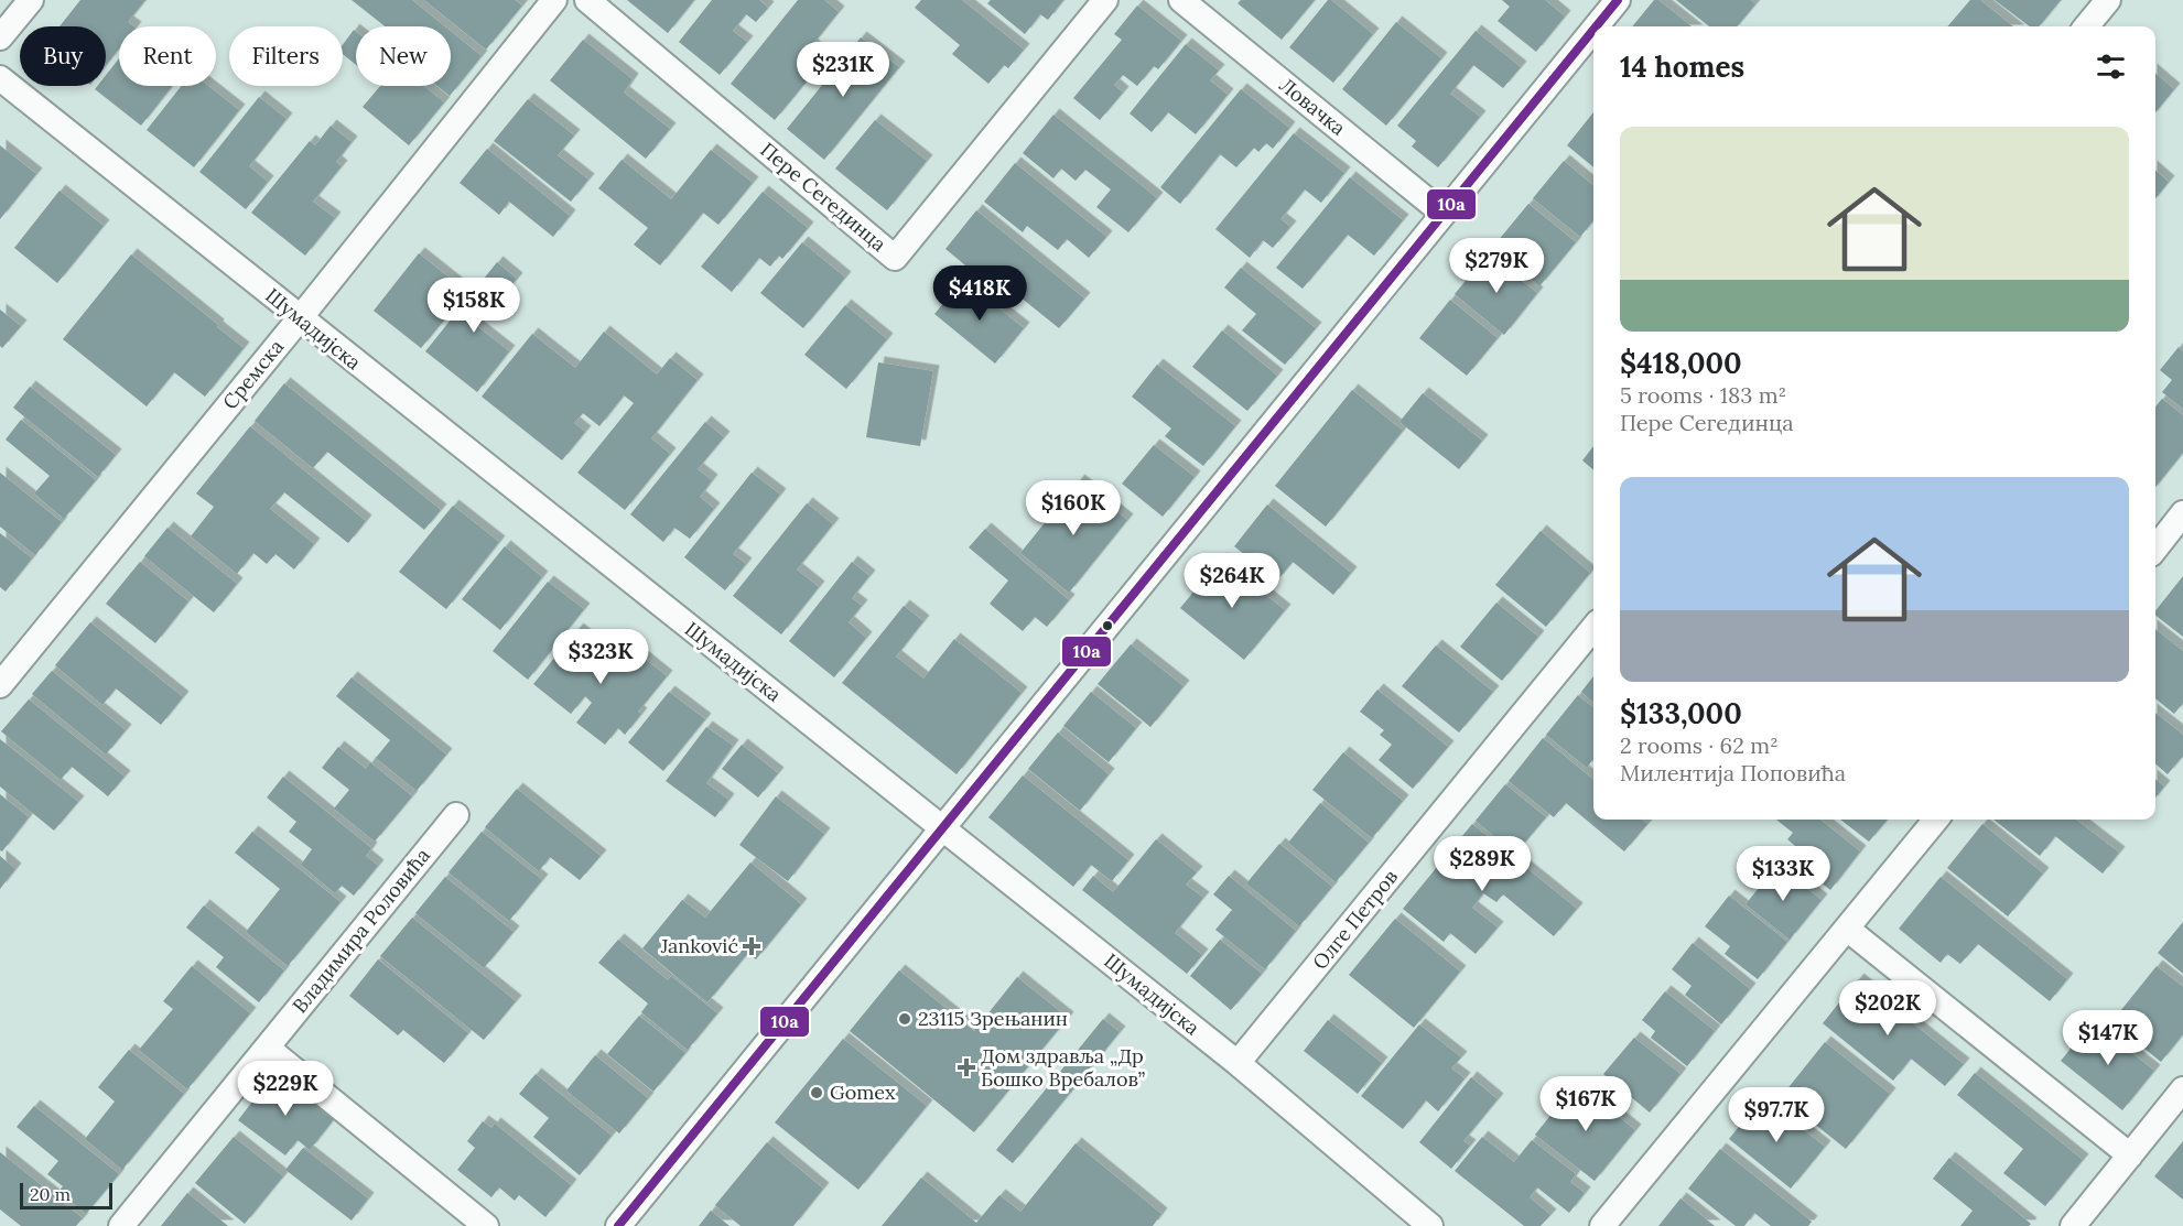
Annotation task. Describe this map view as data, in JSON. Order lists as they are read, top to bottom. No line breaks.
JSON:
{"streets":{"street":["Ловачка","Пере Сегединца","Шумадијска","Сремска","Олге Петров","Владимира Роловића"]},"crossings":[["Шумадијска","Сремска"],["Шумадијска","Олге Петров"]],"places":{"health":["Janković","Дом здравља „Др Бошко Вребалов”"],"other":["23115 Зрењанин","Gomex"]},"lines":["transit line 10а"],"scale_bar":"20 m","page":{"chip":["Buy","Rent","Filters","New"],"heading":"14 homes","price":["$231K","$279K","$418K","$158K","$160K","$264K","$323K","$289K","$133K","$202K","$147K","$229K","$167K","$97.7K"],"list":[{"name":"$418,000","note":"5 rooms · 183 m² · Пере Сегединца"},{"name":"$133,000","note":"2 rooms · 62 m² · Милентија Поповића"}],"scale":"20 m"}}
